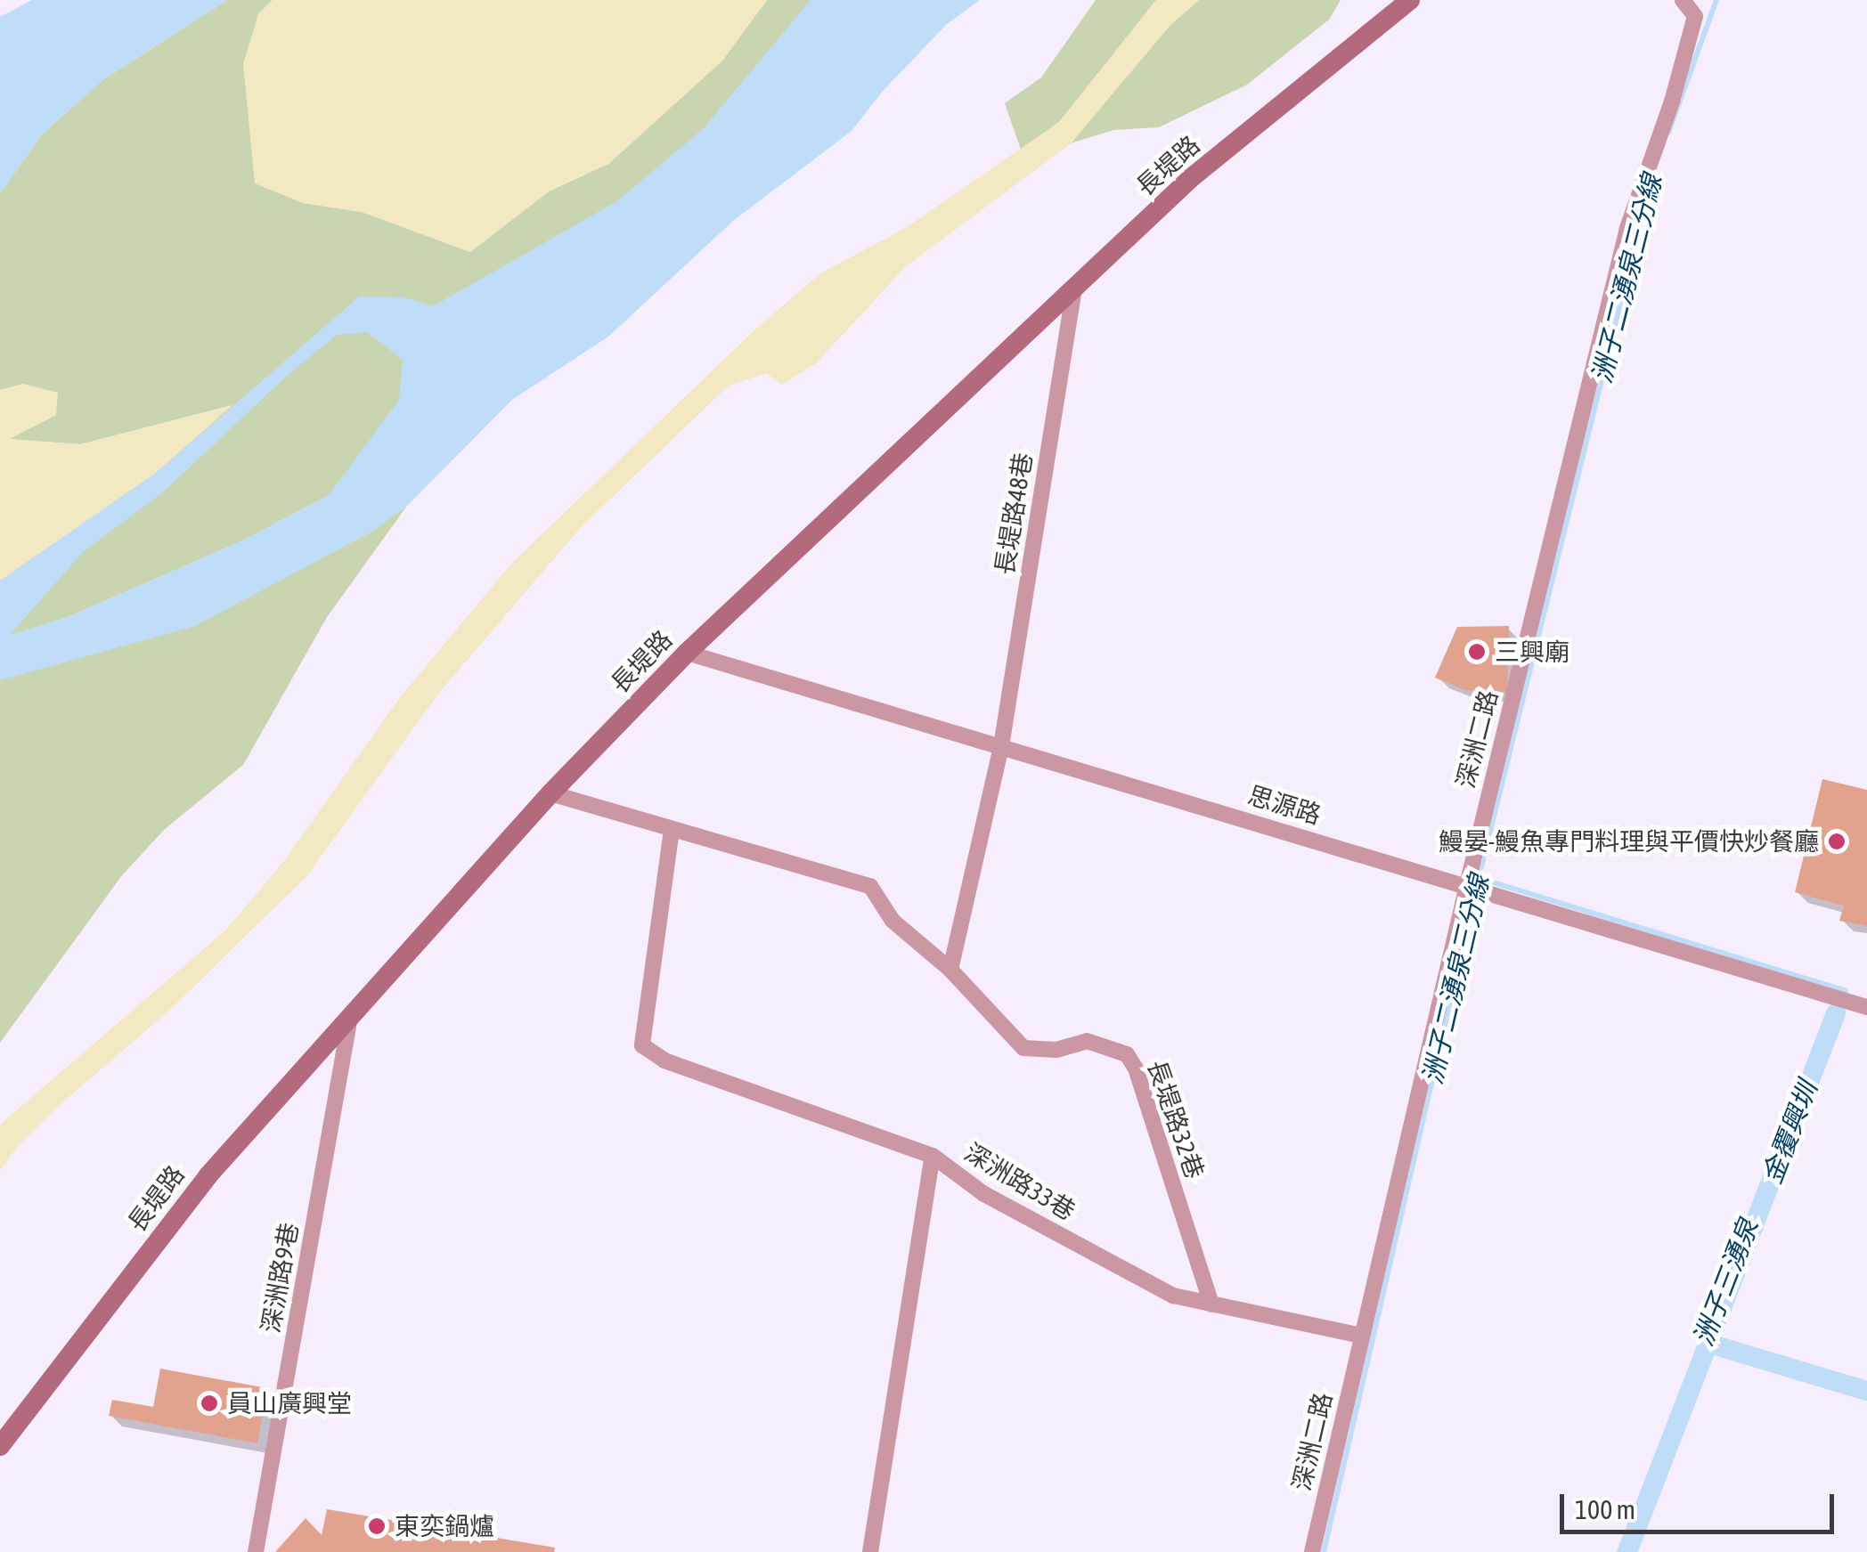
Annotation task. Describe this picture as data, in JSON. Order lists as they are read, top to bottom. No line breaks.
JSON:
{"streets":{"street":["長堤路","長堤路48巷","深洲二路","思源路","長堤路32巷","深洲路33巷","深洲路9巷"]},"crossings":[["長堤路","長堤路48巷"],["長堤路","思源路"],["長堤路","長堤路32巷"],["長堤路","深洲路9巷"],["長堤路48巷","思源路"],["深洲二路","思源路"],["深洲二路","深洲路33巷"],["長堤路32巷","深洲路33巷"]],"water":["洲子二湧泉三分線","金覆興圳","洲子三湧泉"],"places":["三興廟","鰻晏-鰻魚專門料理與平價快炒餐廳","員山廣興堂","東奕鍋爐"],"scale_bar":"100 m"}
